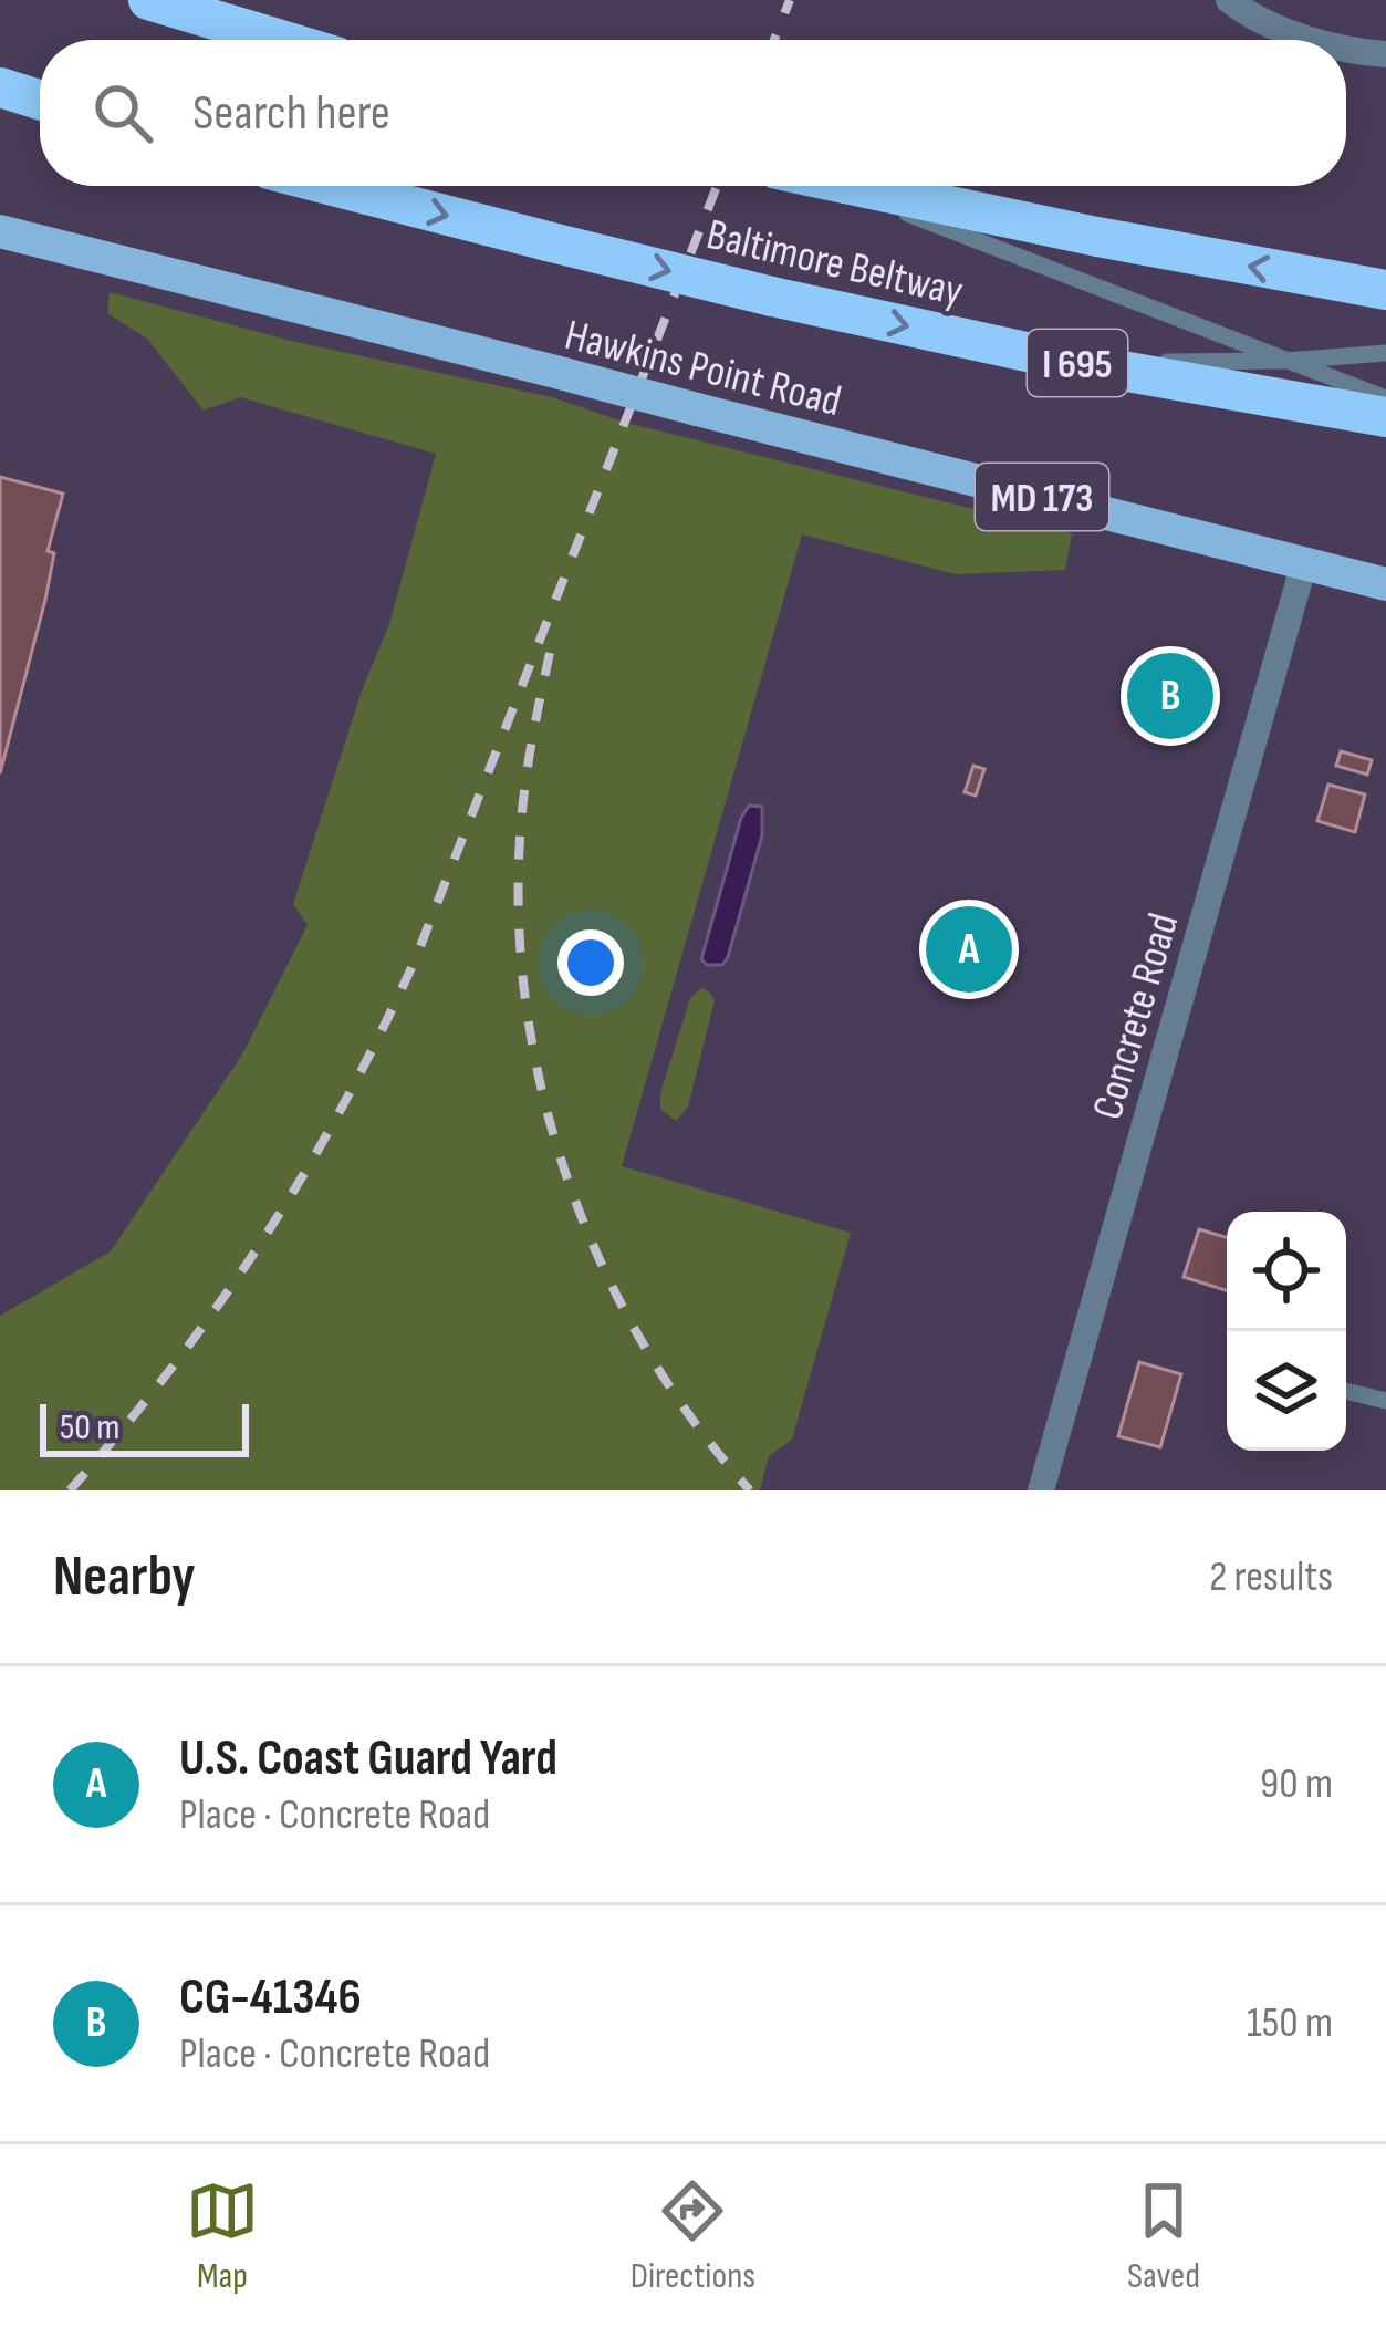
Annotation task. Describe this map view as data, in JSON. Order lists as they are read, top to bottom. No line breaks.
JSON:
{"streets":{"highway":["Baltimore Beltway","I 695"],"main road":["Hawkins Point Road","MD 173"],"street":["Concrete Road"]},"crossings":[["Hawkins Point Road","Concrete Road"]],"scale_bar":"50 m","page":{"search":"Search here","pins":["B","A"],"scale":"50 m","heading":["Nearby","2 results"],"list":[{"mark":"A","name":"U.S. Coast Guard Yard","note":"Place · Concrete Road","value":"90 m"},{"mark":"B","name":"CG-41346","note":"Place · Concrete Road","value":"150 m"}],"nav":["Map","Directions","Saved"]}}
